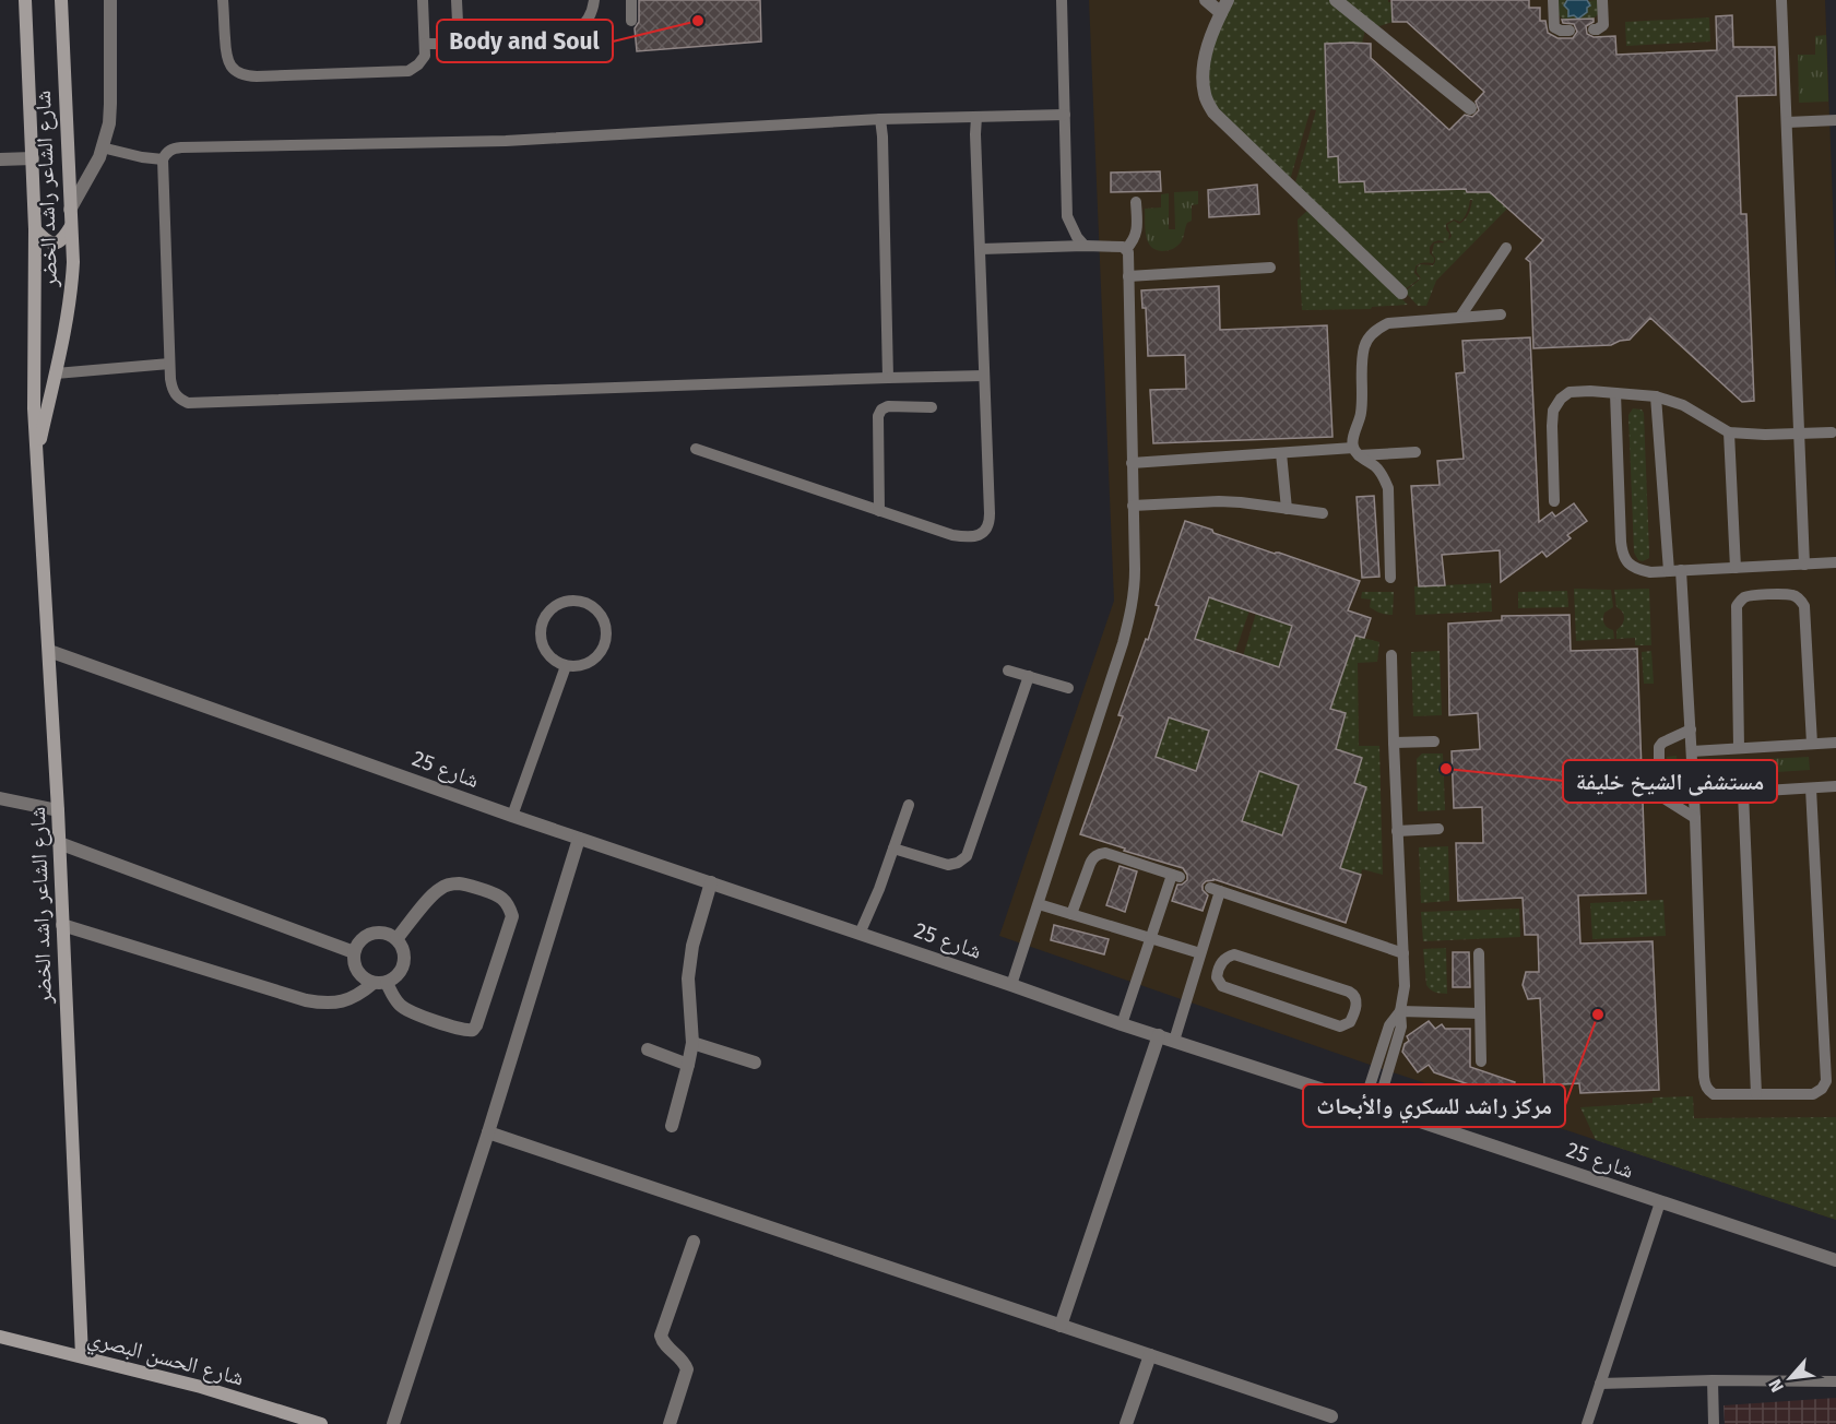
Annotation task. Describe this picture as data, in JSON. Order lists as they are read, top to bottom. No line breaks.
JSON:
{"streets":{"street":["شارع الشاعر راشد الخضر","شارع 25","شارع الحسن البصري"]},"crossings":[["شارع الشاعر راشد الخضر","شارع 25"],["شارع الشاعر راشد الخضر","شارع الحسن البصري"]],"places":["Body and Soul","مستشفى الشيخ خليفة","مركز راشد للسكري والأبحاث"],"north":"bottom left"}
